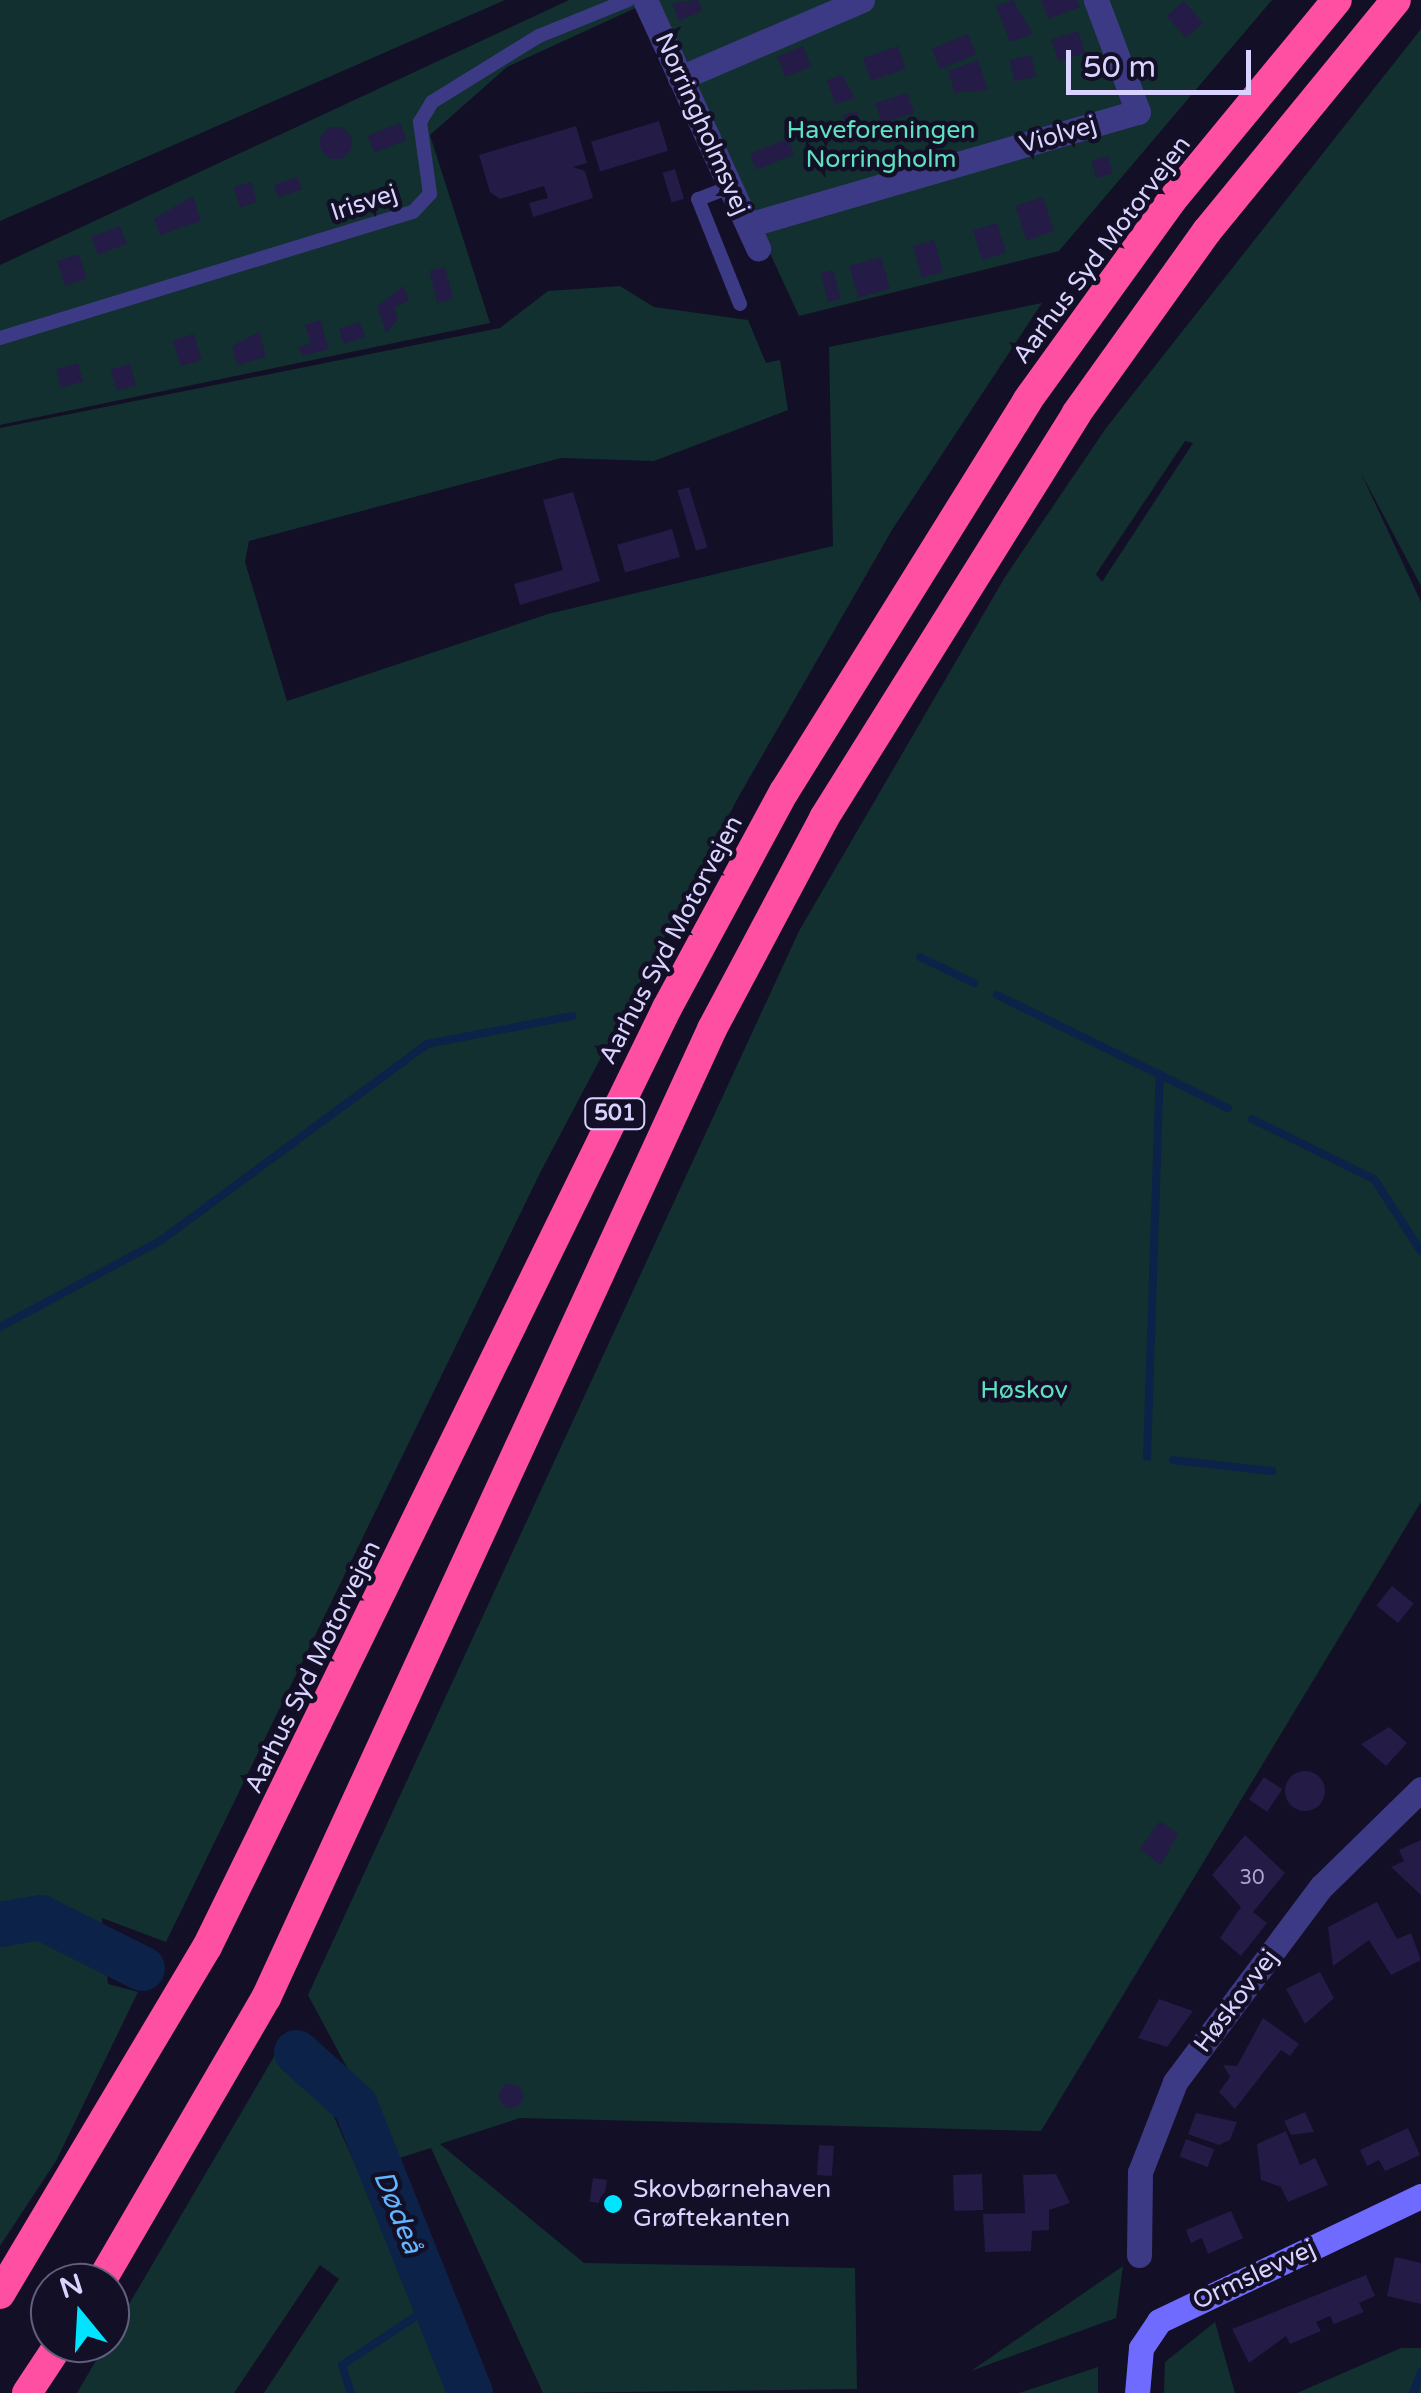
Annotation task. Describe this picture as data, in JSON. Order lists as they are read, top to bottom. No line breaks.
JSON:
{"streets":{"highway":["Aarhus Syd Motorvejen","501"],"street":["Norringholmsvej","Violvej","Høskovvej","Ormslevvej"],"lane":["Irisvej"]},"crossings":[["Norringholmsvej","Violvej"]],"water":["Dødeå"],"parks":["Haveforeningen Norringholm","Høskov"],"places":["Skovbørnehaven Grøftekanten"],"house_numbers":["30"],"scale_bar":"50 m","north":"top"}
